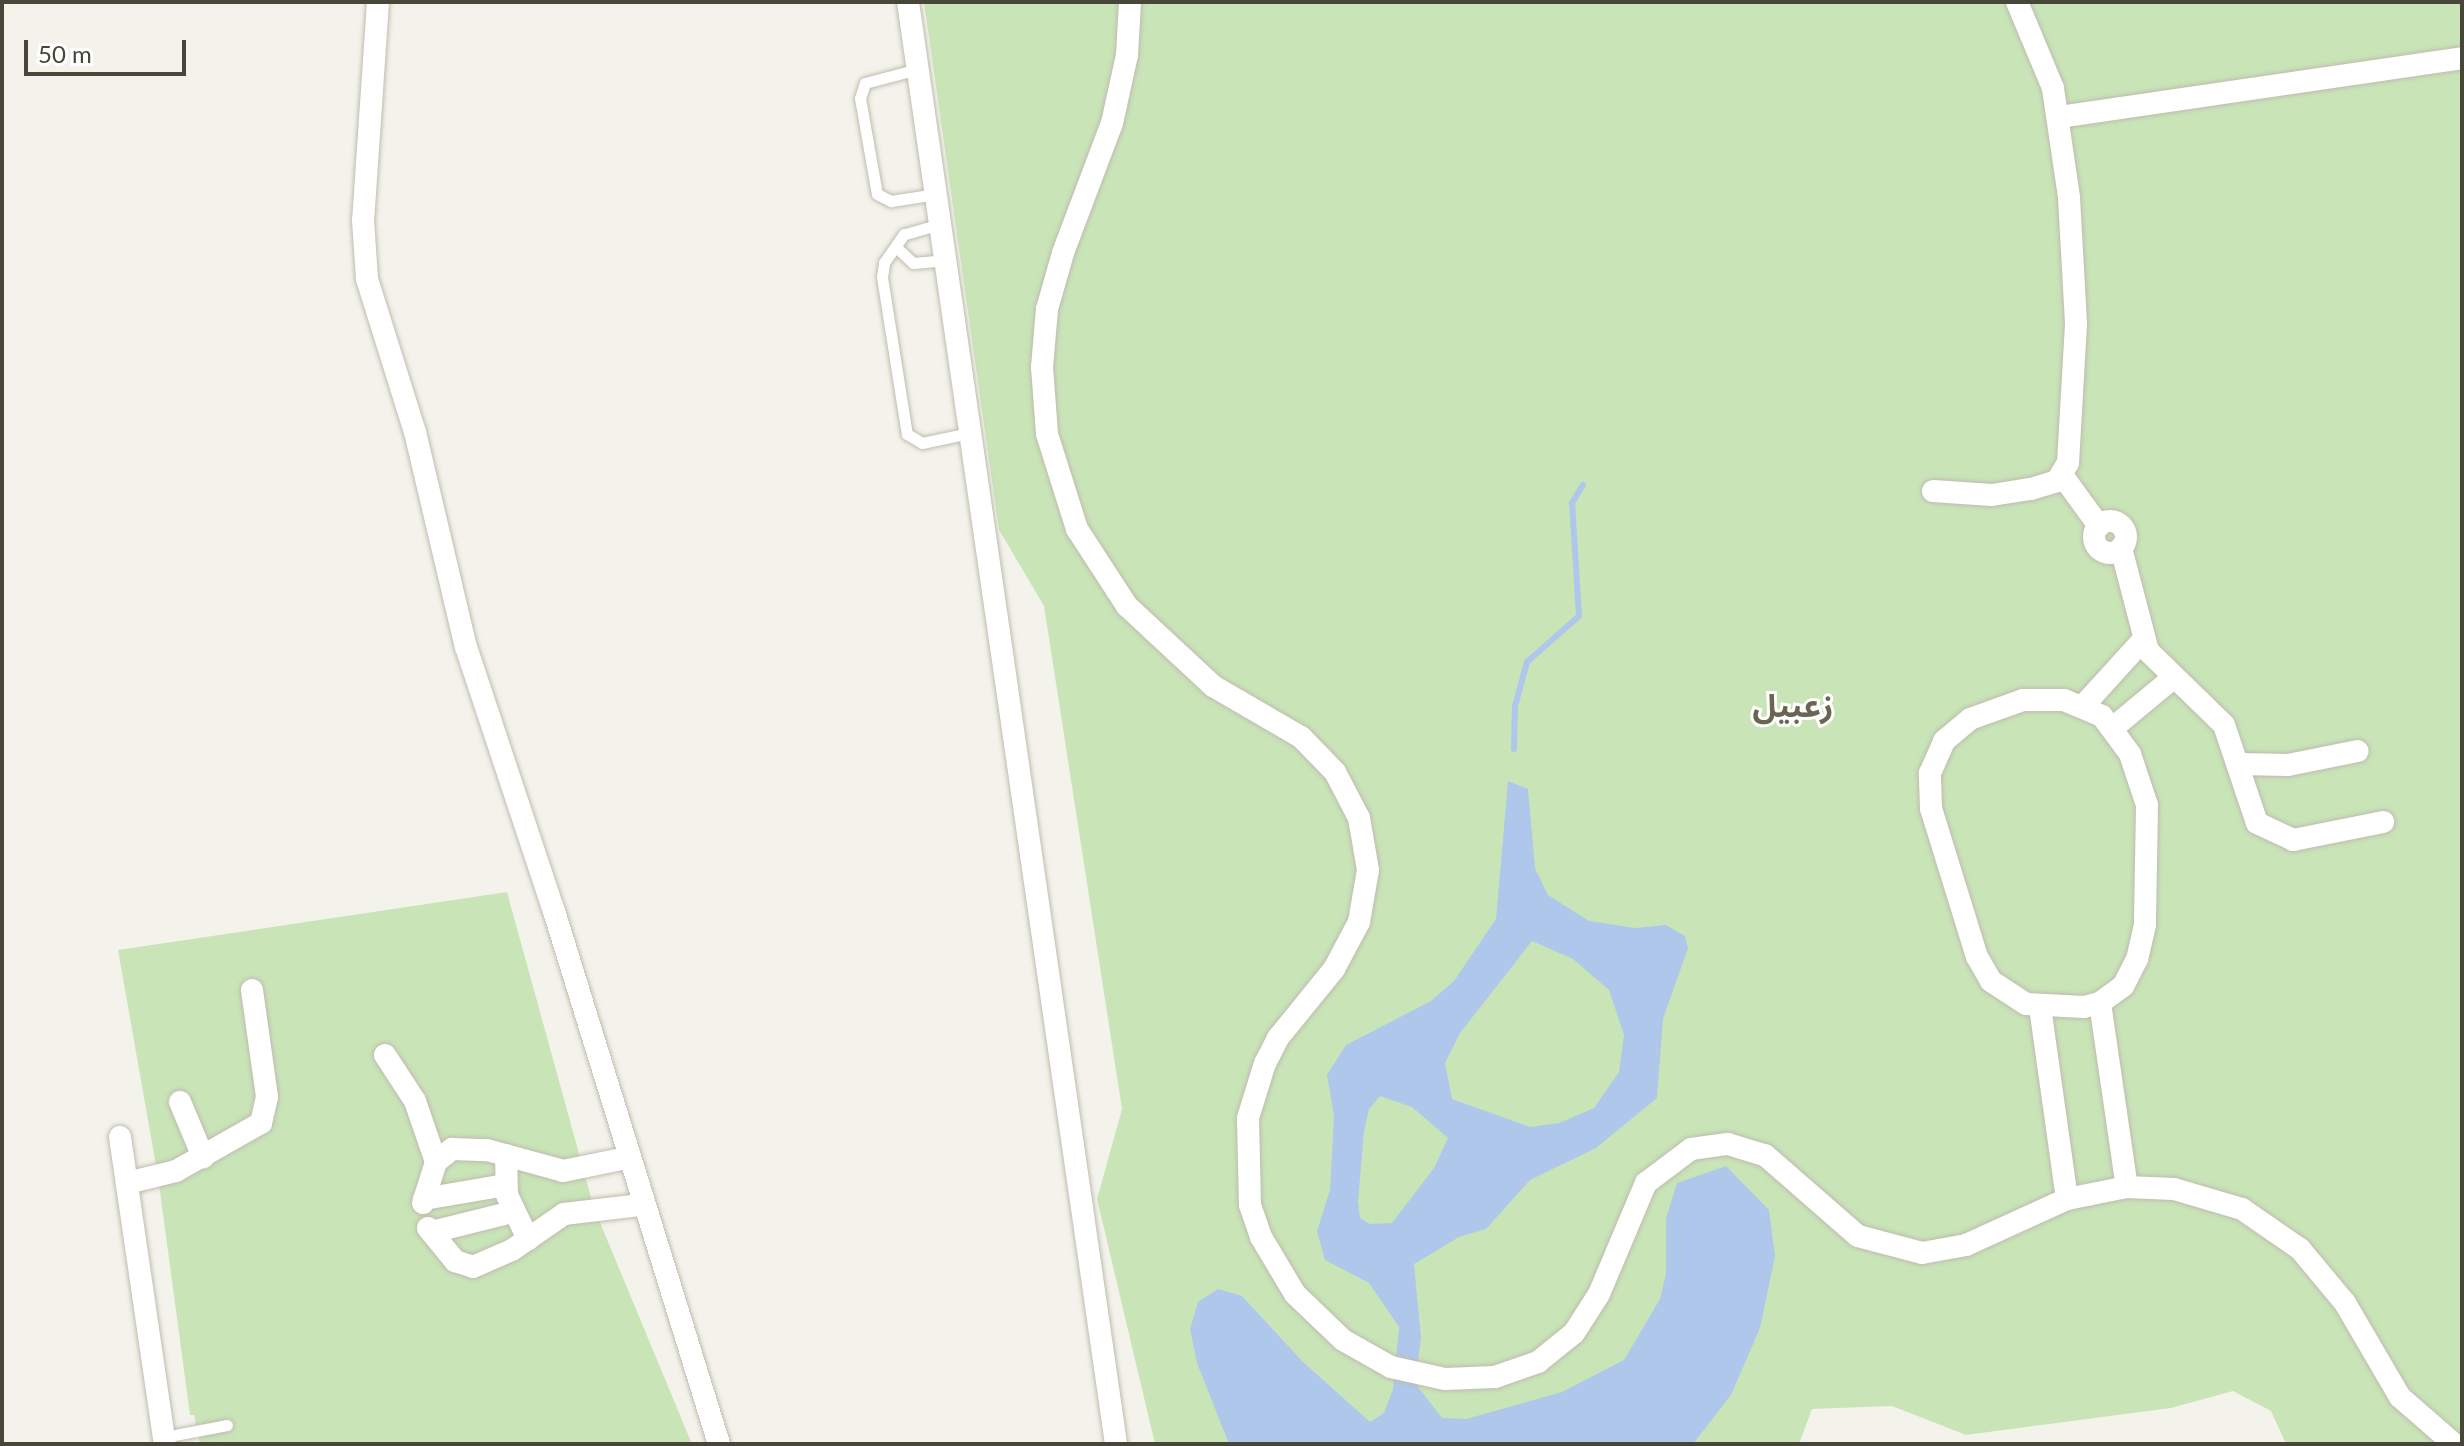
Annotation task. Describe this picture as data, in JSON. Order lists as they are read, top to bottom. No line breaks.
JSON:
{"districts":["زعبيل"],"scale_bar":"50 m"}
